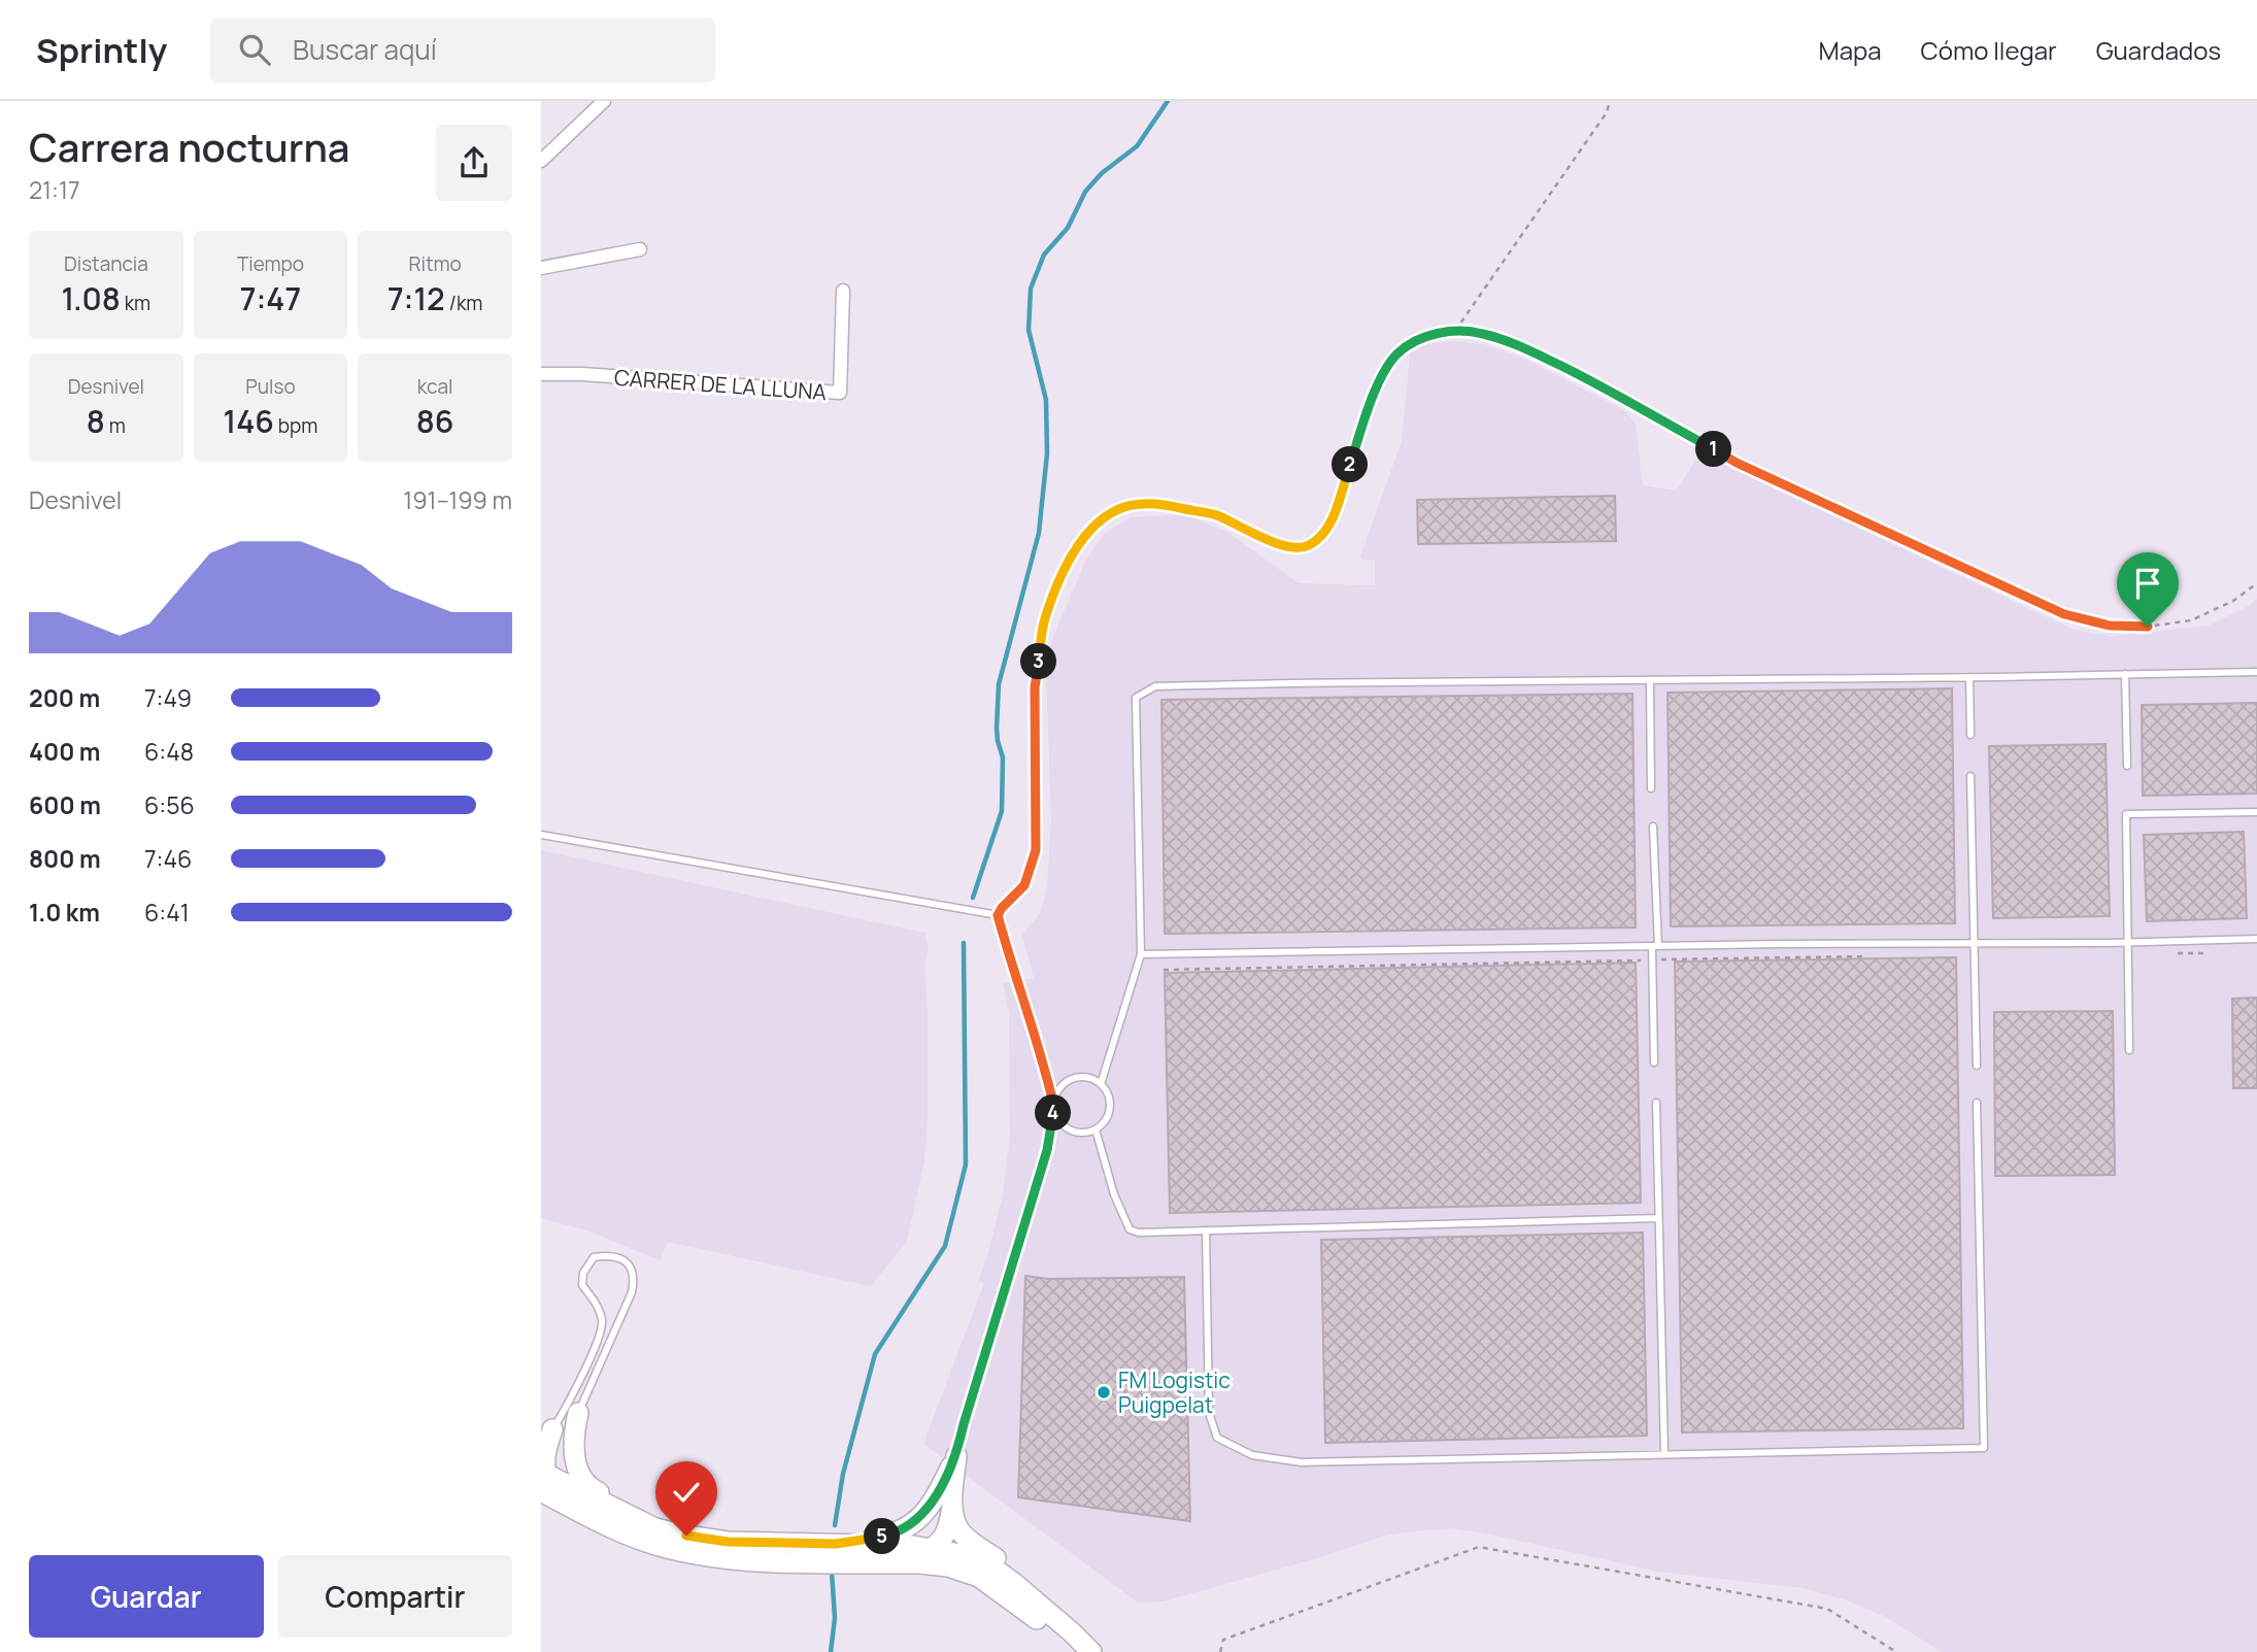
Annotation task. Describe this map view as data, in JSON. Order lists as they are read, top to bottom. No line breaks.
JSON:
{"streets":{"street":["CARRER DE LA LLUNA"]},"places":["FM Logistic Puigpelat"],"page":{"header":"Sprintly","search":"Buscar aquí","nav":["Mapa","Cómo llegar","Guardados"],"heading":["Carrera nocturna","21:17"],"stats":[["Distancia","1.08 km"],["Tiempo","7:47"],["Ritmo","7:12 /km"],["Desnivel","8 m"],["Pulso","146 bpm"],["kcal","86"]],"pins":["1","2","3","4","5"],"chart":["Desnivel","191–199 m"],"list":[{"name":"200 m","note":"7:49"},{"name":"400 m","note":"6:48"},{"name":"600 m","note":"6:56"},{"name":"800 m","note":"7:46"},{"name":"1.0 km","note":"6:41"}],"buttons":["Guardar","Compartir"]}}
